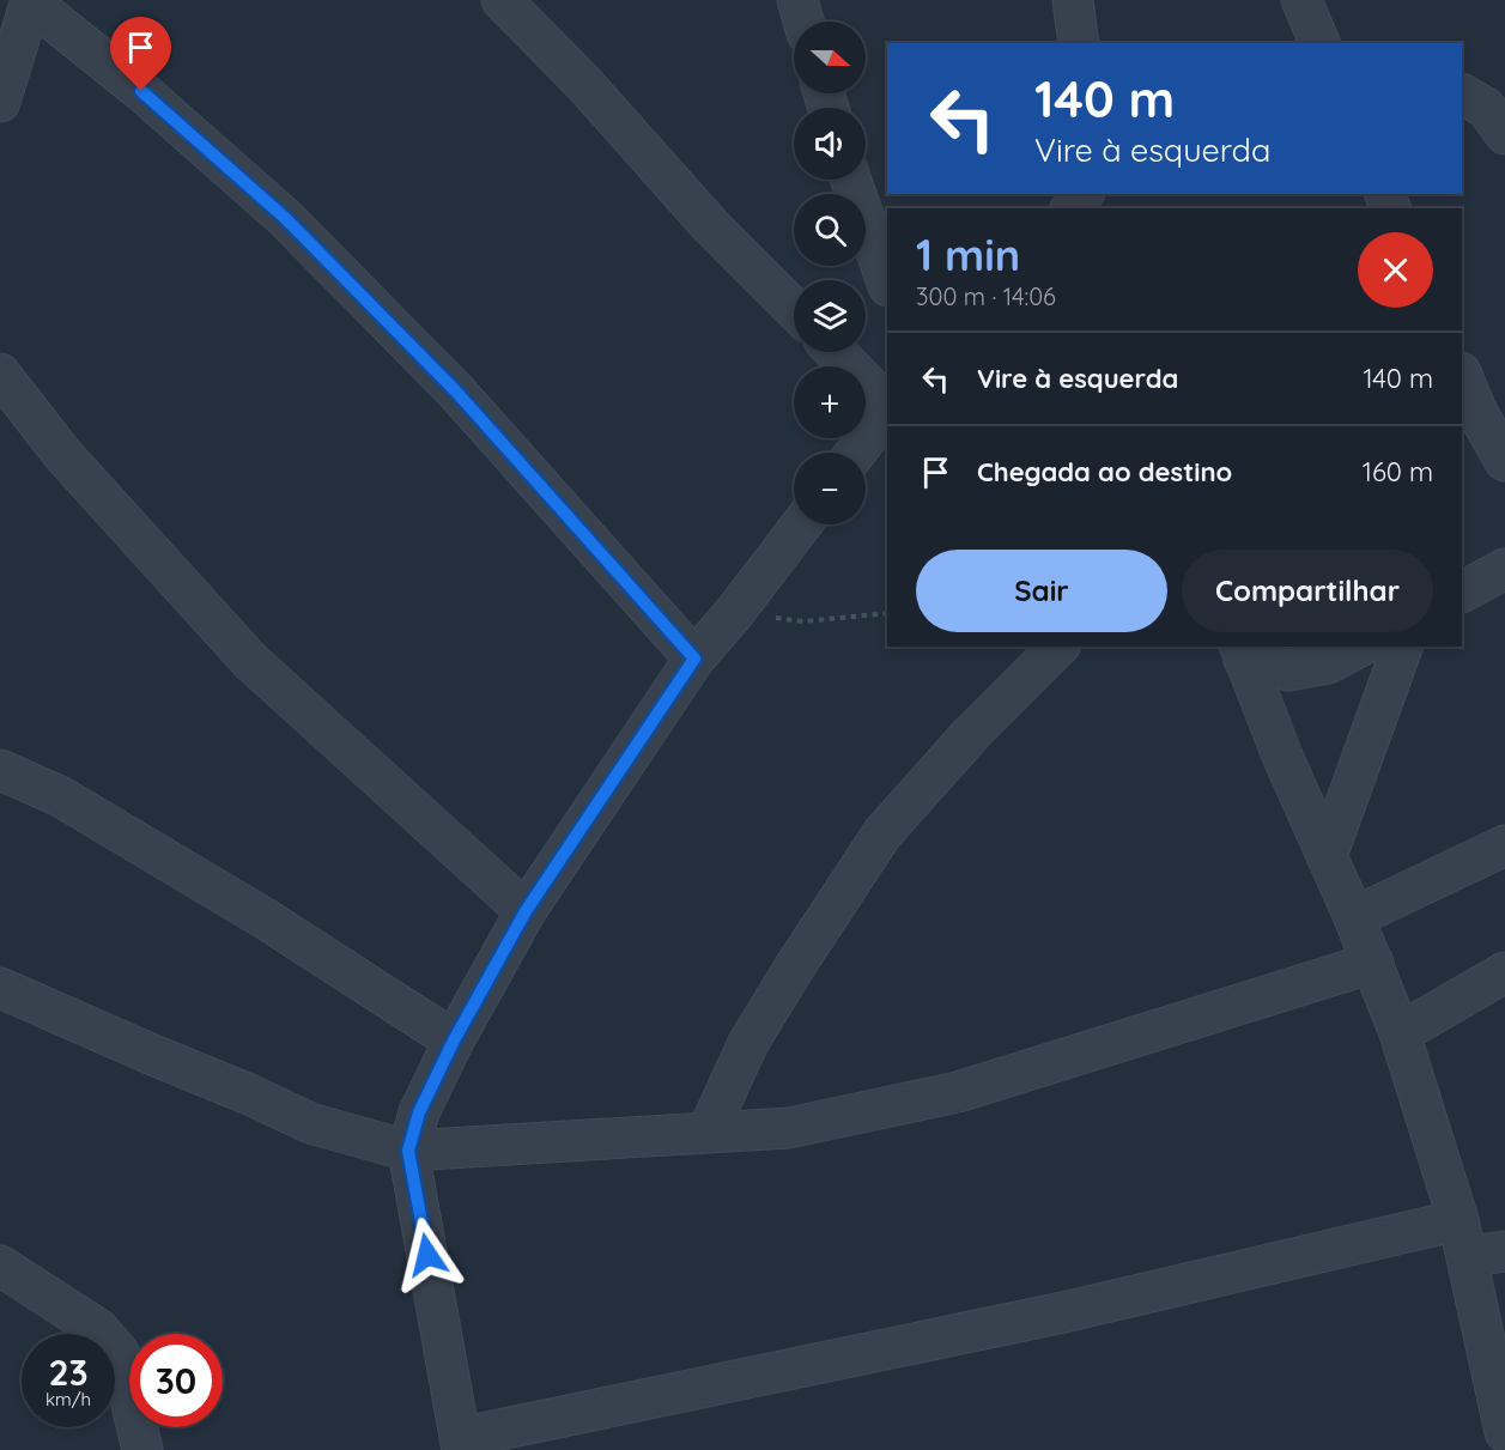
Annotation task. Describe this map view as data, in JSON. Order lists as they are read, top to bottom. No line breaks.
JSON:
{"north":"right","page":{"map_buttons":["+","−"],"turn":["140 m","Vire à esquerda"],"heading":["1 min","300 m · 14:06"],"list":[{"name":"Vire à esquerda","value":"140 m"},{"name":"Chegada ao destino","value":"160 m"}],"buttons":["Sair","Compartilhar"],"speed":"23 km/h","limit":"30"}}
